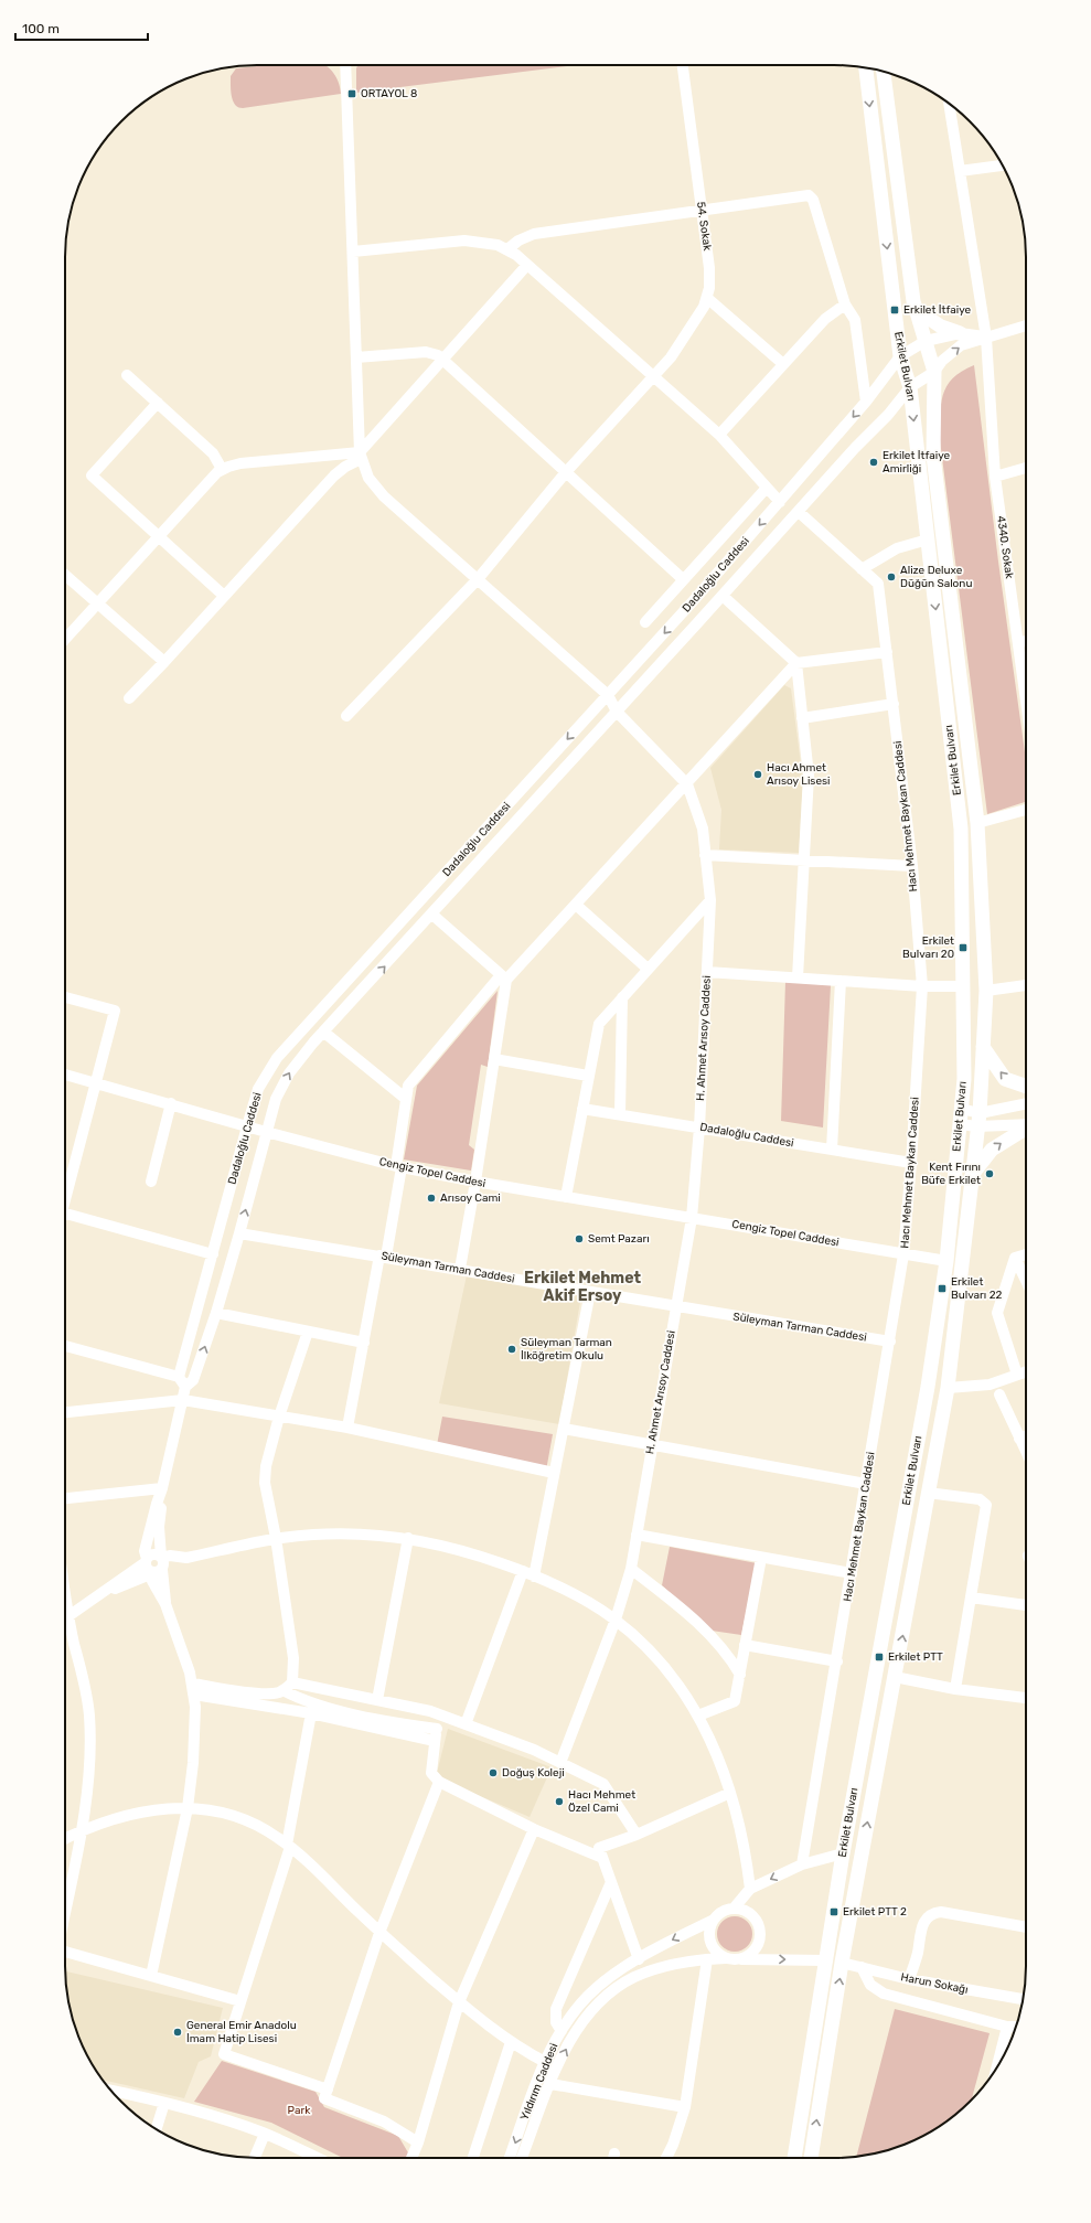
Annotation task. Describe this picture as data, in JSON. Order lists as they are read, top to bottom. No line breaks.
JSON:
{"streets":{"main road":["Erkilet Bulvarı"],"street":["54. Sokak","4340. Sokak","Dadaloğlu Caddesi","Hacı Mehmet Baykan Caddesi","H. Ahmet Arısoy Caddesi","Cengiz Topel Caddesi","Süleyman Tarman Caddesi","Harun Sokağı","Yıldırım Caddesi"]},"crossings":[["Erkilet Bulvarı","Dadaloğlu Caddesi"],["Erkilet Bulvarı","Cengiz Topel Caddesi"],["Erkilet Bulvarı","Harun Sokağı"],["4340. Sokak","Dadaloğlu Caddesi"],["Dadaloğlu Caddesi","Hacı Mehmet Baykan Caddesi"],["Dadaloğlu Caddesi","H. Ahmet Arısoy Caddesi"],["Dadaloğlu Caddesi","Cengiz Topel Caddesi"],["Dadaloğlu Caddesi","Süleyman Tarman Caddesi"],["Hacı Mehmet Baykan Caddesi","Cengiz Topel Caddesi"],["Hacı Mehmet Baykan Caddesi","Süleyman Tarman Caddesi"],["H. Ahmet Arısoy Caddesi","Cengiz Topel Caddesi"],["H. Ahmet Arısoy Caddesi","Süleyman Tarman Caddesi"]],"districts":["Erkilet Mehmet Akif Ersoy"],"parks":["Park"],"places":{"transit":["ORTAYOL 8","Erkilet İtfaiye","Erkilet Bulvarı 20","Erkilet Bulvarı 22","Erkilet PTT","Erkilet PTT 2"],"other":["Erkilet İtfaiye Amirliği","Alize Deluxe Düğün Salonu","Hacı Ahmet Arısoy Lisesi","Kent Fırını Büfe Erkilet","Arısoy Cami","Semt Pazarı","Süleyman Tarman İlköğretim Okulu","Doğuş Koleji","Hacı Mehmet Özel Cami","General Emir Anadolu İmam Hatip Lisesi"]},"scale_bar":"100 m"}
